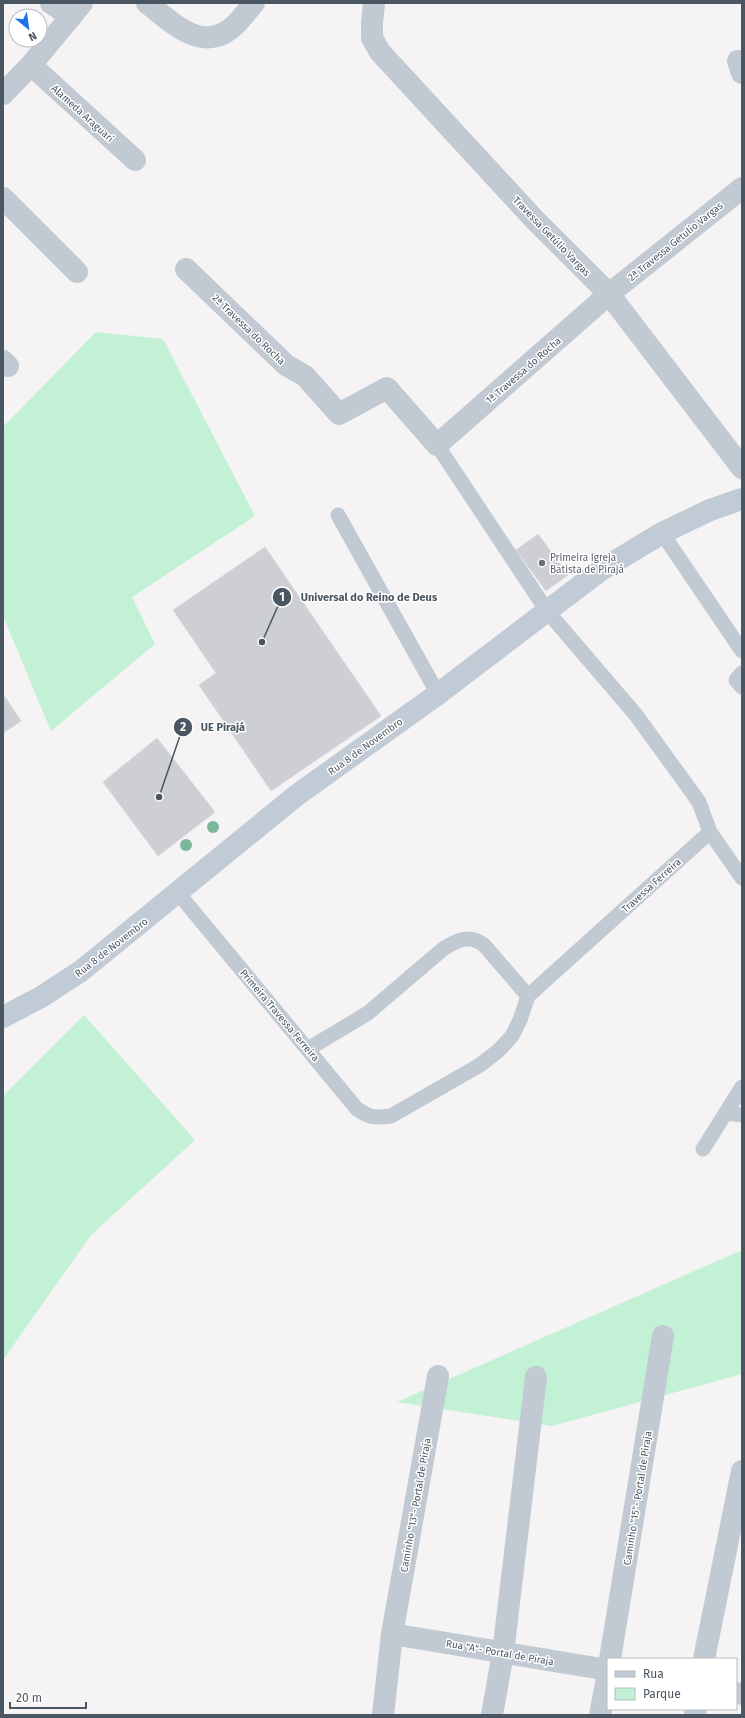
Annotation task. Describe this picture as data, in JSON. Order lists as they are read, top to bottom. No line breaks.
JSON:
{"streets":{"main road":["Rua 8 de Novembro"],"street":["Alameda Araguari","Travessa Getúlio Vargas","2ª Travessa Getulio Vargas","2ª Travessa do Rocha","1ª Travessa do Rocha","Caminho \"15\"- Portal de Piraja","Caminho \"13\"- Portal de Piraja","Rua \"A\"- Portal de Piraja"],"lane":["Travessa Ferreira","Primeira Travessa Ferreira"]},"crossings":[["Travessa Getúlio Vargas","2ª Travessa Getulio Vargas"],["Travessa Getúlio Vargas","1ª Travessa do Rocha"],["2ª Travessa Getulio Vargas","1ª Travessa do Rocha"],["2ª Travessa do Rocha","1ª Travessa do Rocha"],["Rua 8 de Novembro","Primeira Travessa Ferreira"],["Travessa Ferreira","Primeira Travessa Ferreira"],["Caminho \"13\"- Portal de Piraja","Rua \"A\"- Portal de Piraja"]],"places":["Primeira Igreja Batista de Pirajá","Universal do Reino de Deus","UE Pirajá"],"legend":["Rua","Parque"],"scale_bar":"20 m","north":"bottom right"}
